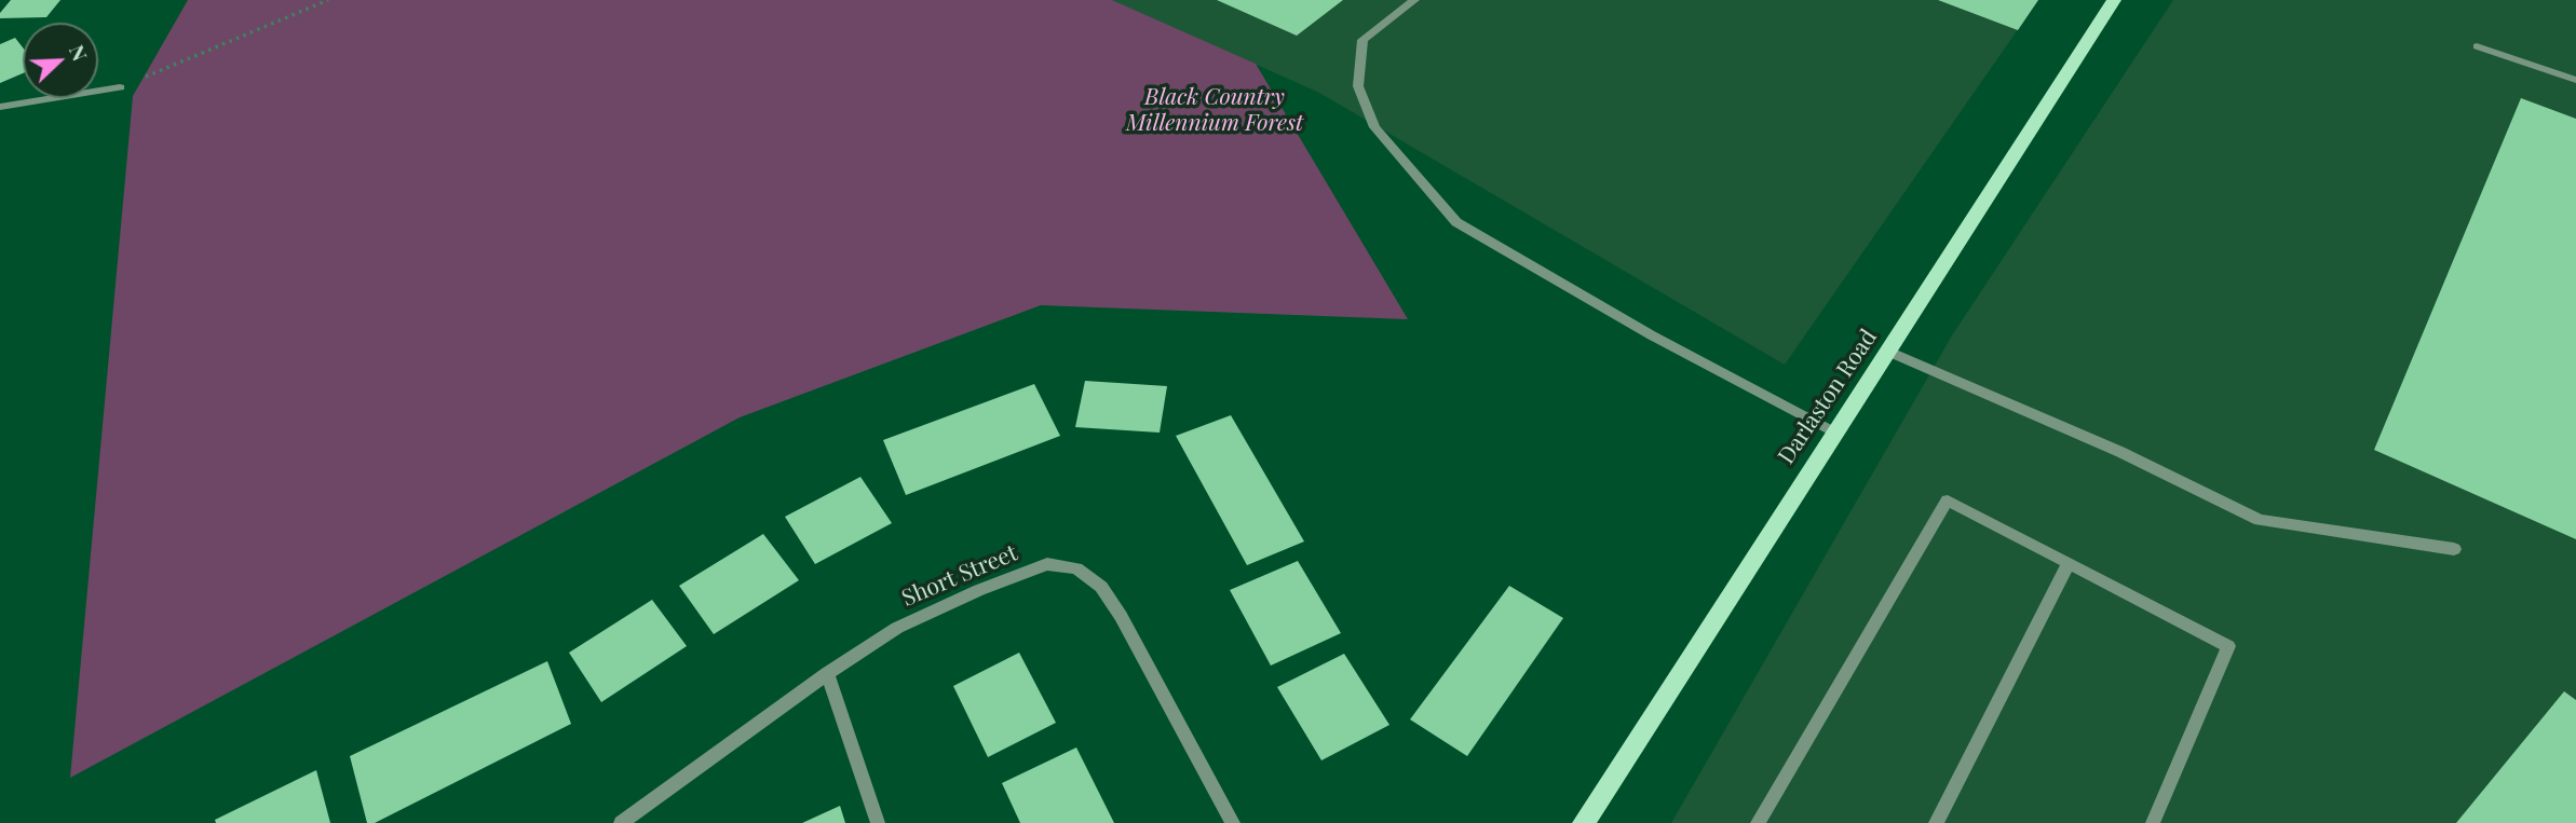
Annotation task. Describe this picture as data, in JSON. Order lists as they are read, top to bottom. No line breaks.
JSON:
{"streets":{"main road":["Darlaston Road"],"street":["Short Street"]},"parks":["Black Country Millennium Forest"],"north":"top right"}
